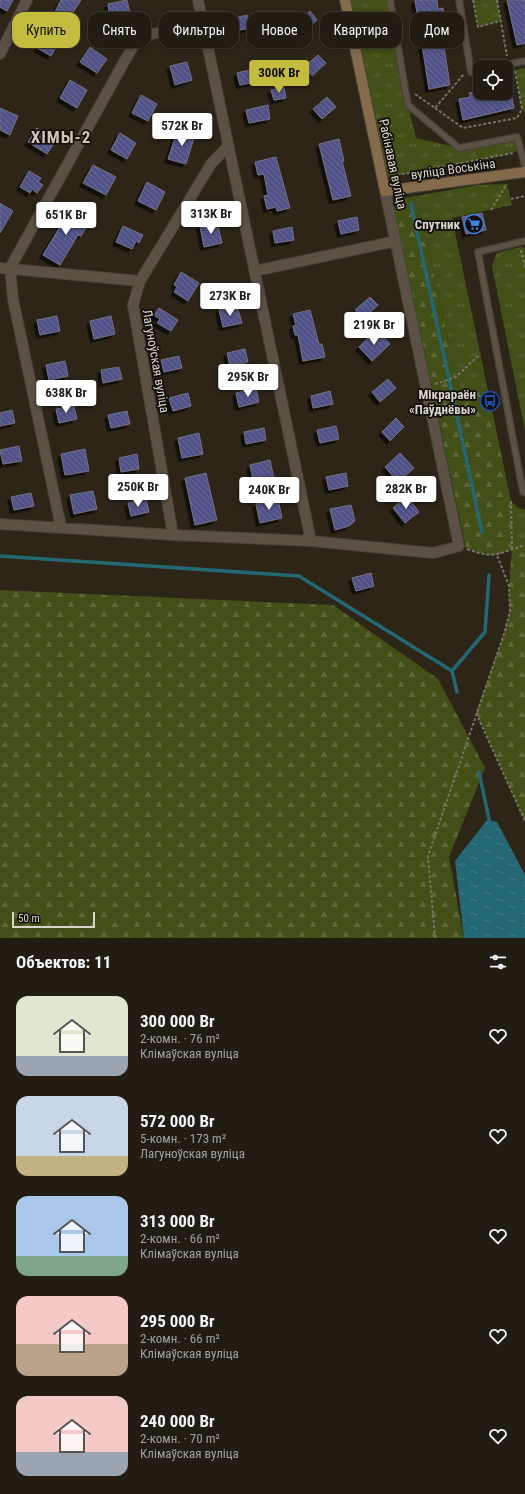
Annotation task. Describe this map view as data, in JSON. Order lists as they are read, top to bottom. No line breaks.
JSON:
{"streets":{"street":["Рабінавая вуліца","вуліца Воськіна","Лагуноўская вуліца"]},"crossings":[["Рабінавая вуліца","вуліца Воськіна"]],"districts":["ХІМЫ-2"],"places":{"supermarket":["Спутник"],"bus stop":["Мікрараён «Паўднёвы»"]},"scale_bar":"50 m","page":{"chip":["Купить","Снять","Фильтры","Новое","Квартира","Дом"],"price":["300K Br","572K Br","313K Br","651K Br","273K Br","219K Br","295K Br","638K Br","250K Br","282K Br","240K Br"],"scale":"50 m","heading":"Объектов: 11","list":[{"name":"300 000 Br","note":"2-комн. · 76 m² · Клімаўская вуліца"},{"name":"572 000 Br","note":"5-комн. · 173 m² · Лагуноўская вуліца"},{"name":"313 000 Br","note":"2-комн. · 66 m² · Клімаўская вуліца"},{"name":"295 000 Br","note":"2-комн. · 66 m² · Клімаўская вуліца"},{"name":"240 000 Br","note":"2-комн. · 70 m² · Клімаўская вуліца"}]}}
